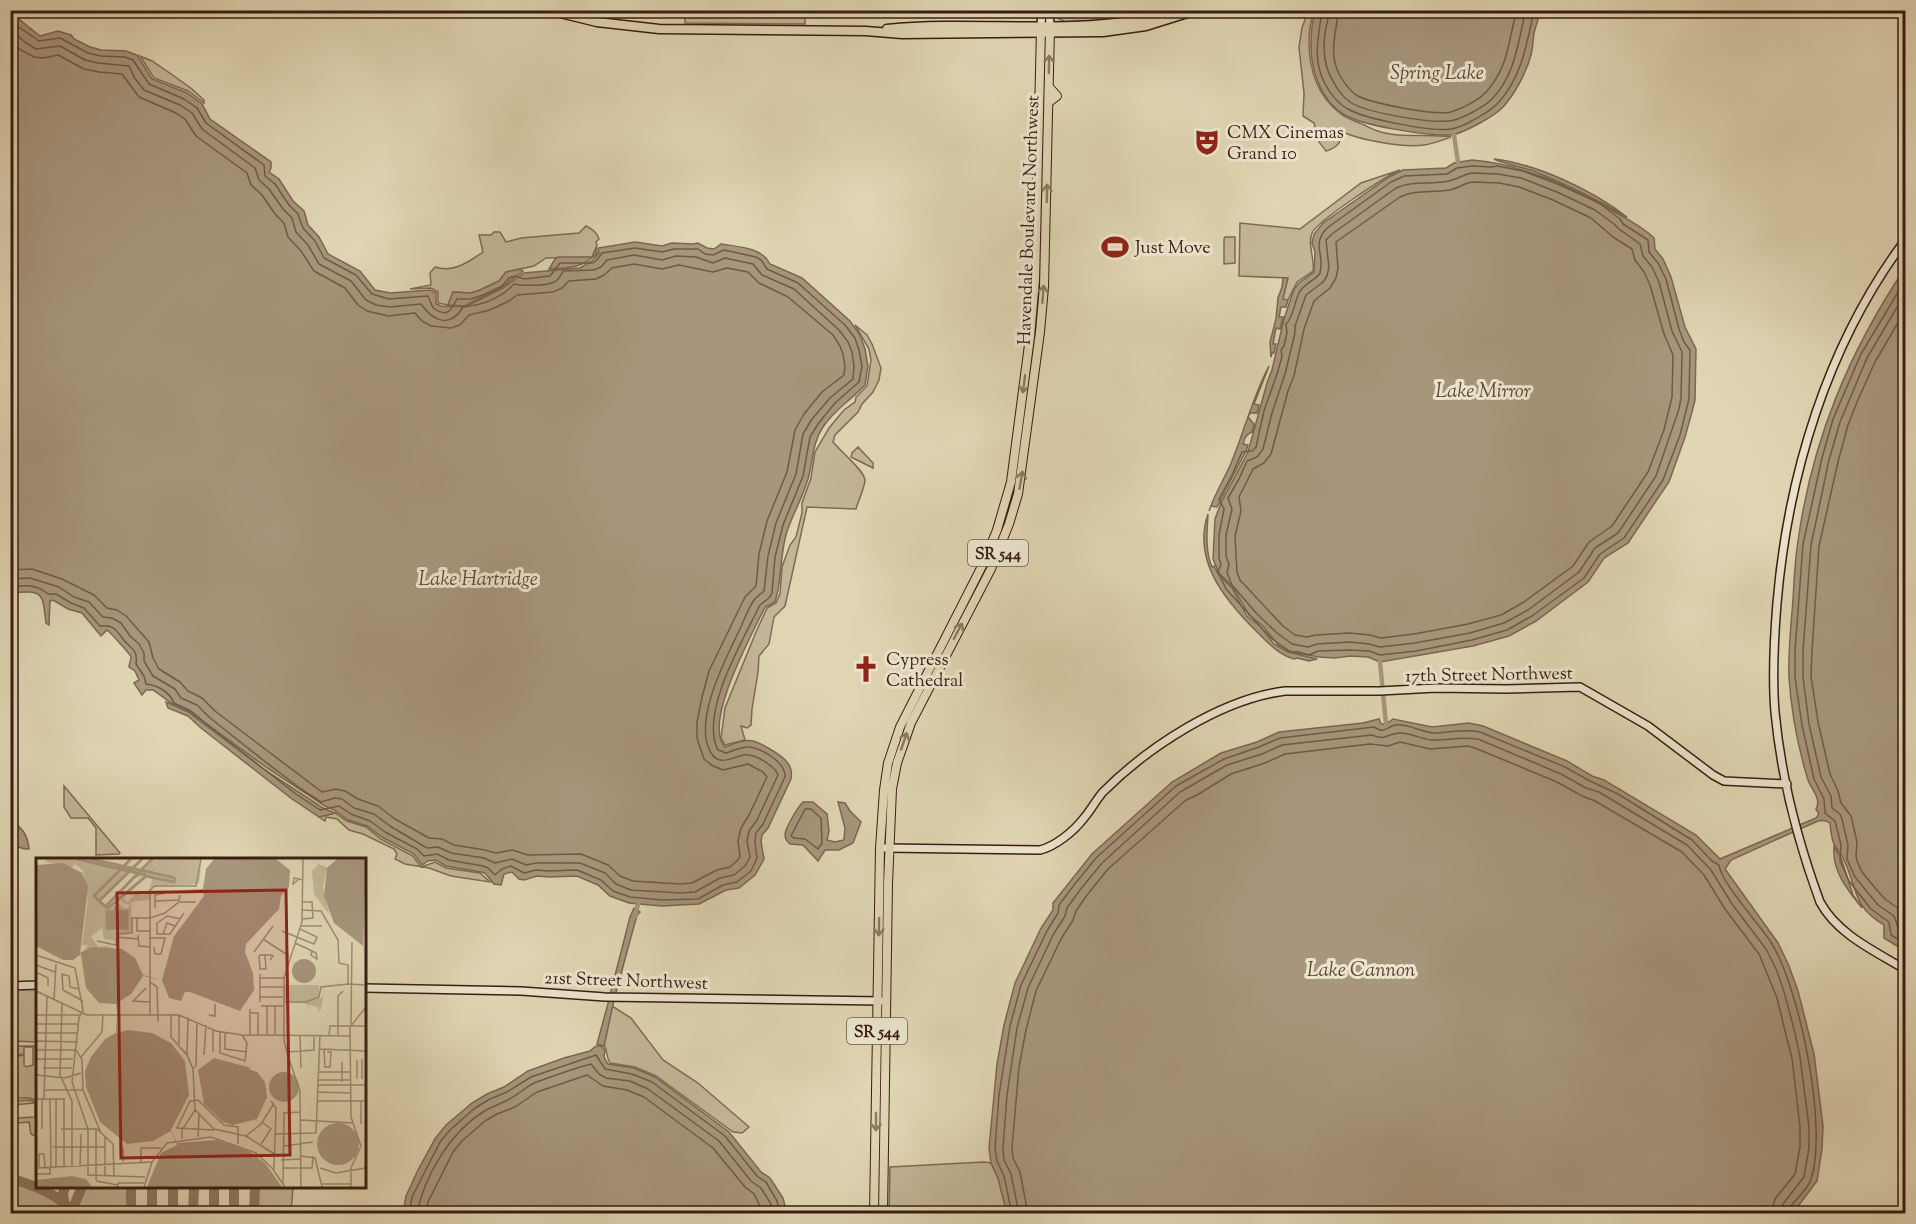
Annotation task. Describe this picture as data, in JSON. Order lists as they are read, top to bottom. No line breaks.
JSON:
{"streets":{"main road":["Havendale Boulevard Northwest","SR 544"],"street":["17th Street Northwest","21st Street Northwest"]},"crossings":[["Havendale Boulevard Northwest","SR 544"],["Havendale Boulevard Northwest","17th Street Northwest"],["Havendale Boulevard Northwest","21st Street Northwest"]],"water":["Spring Lake","Lake Mirror","Lake Hartridge","Lake Cannon"],"places":{"theatre":["CMX Cinemas Grand 10"],"sports":["Just Move"],"church":["Cypress Cathedral"]}}
